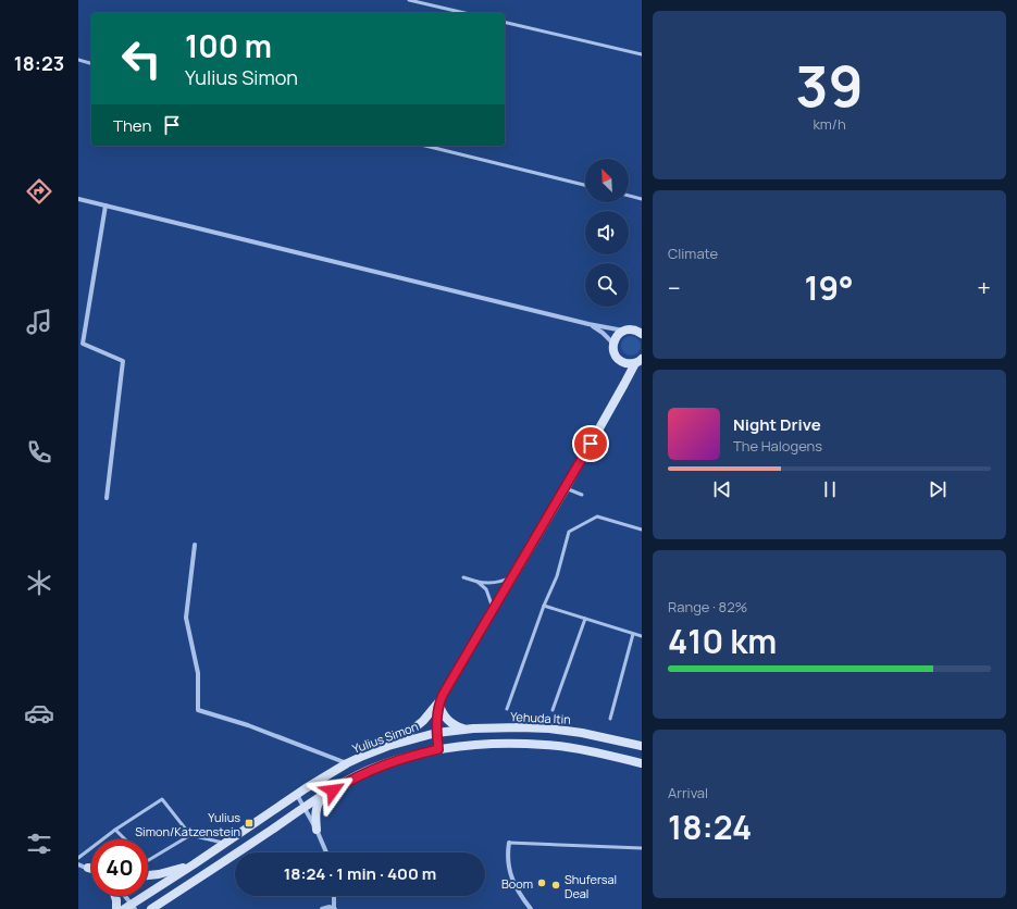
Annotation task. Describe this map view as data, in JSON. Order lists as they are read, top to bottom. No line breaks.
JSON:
{"streets":{"street":["Yehuda Itin","Yulius Simon"]},"crossings":[["Yehuda Itin","Yulius Simon"]],"places":{"transit":["Yulius Simon/Katzenstein"],"other":["Boom","Shufersal Deal"]},"north":"top left","page":{"tabs":"18:23","tile":[["39","km/h"],"Climate",["Range · 82%","410 km"],["Arrival","18:24"]],"turn":["100 m","Yulius Simon"],"then":"Then","heat":["−","19°","+"],"song":["Night Drive","The Halogens"],"limit":"40","trip":"18:24 · 1 min · 400 m"}}
